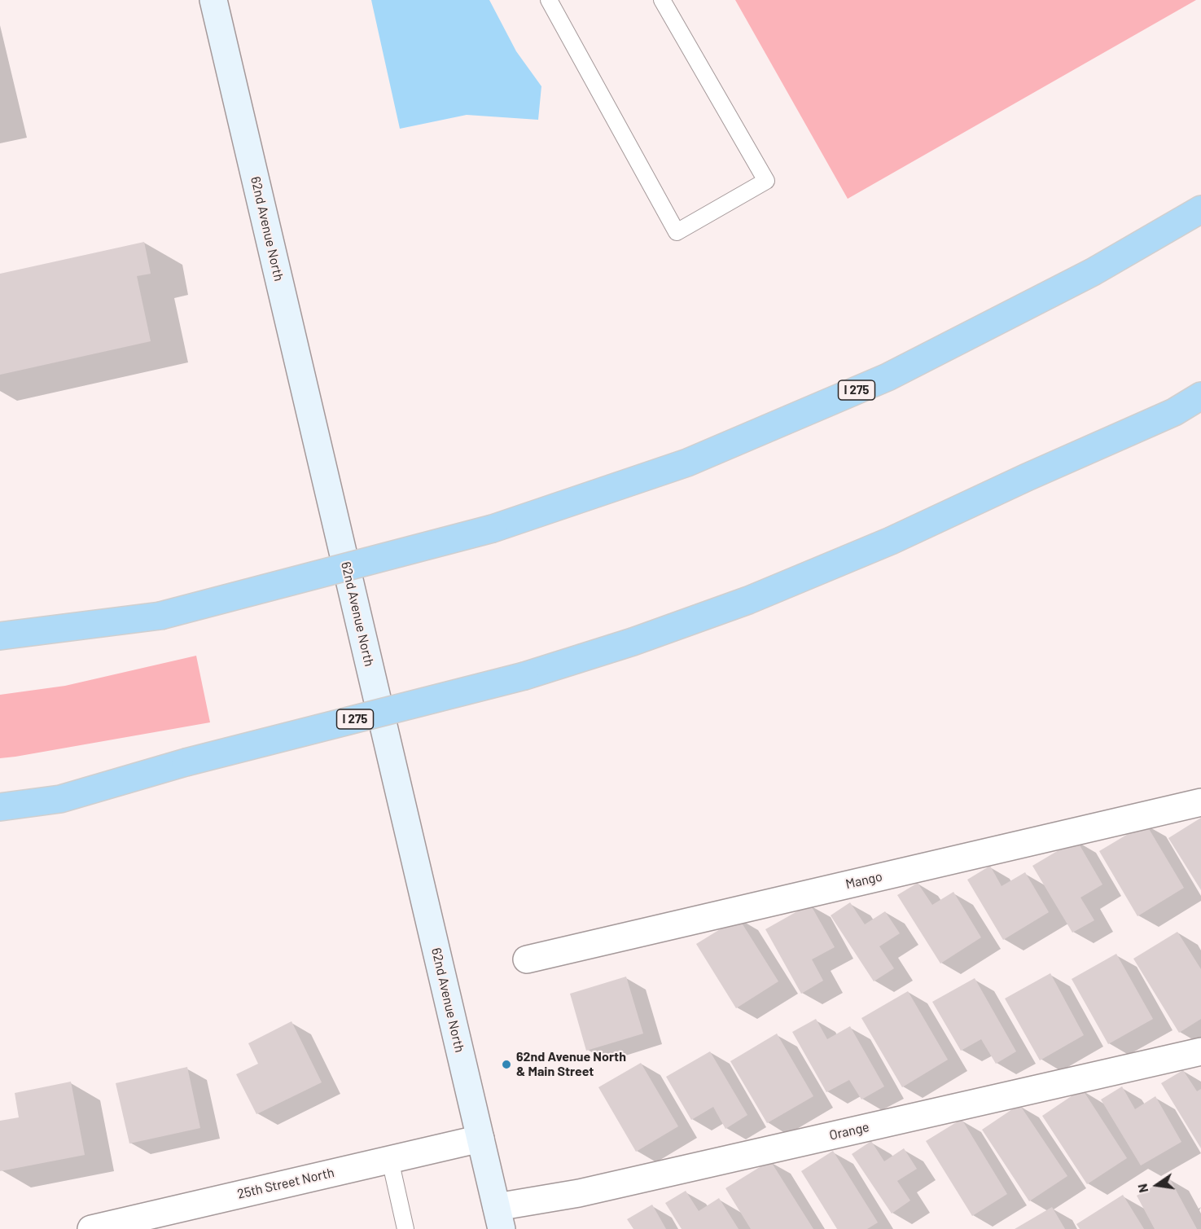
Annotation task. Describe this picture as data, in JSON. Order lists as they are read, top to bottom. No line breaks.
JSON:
{"streets":{"highway":["I 275"],"street":["62nd Avenue North","Mango","Orange","25th Street North"]},"crossings":[["62nd Avenue North","Orange"],["62nd Avenue North","25th Street North"]],"places":["62nd Avenue North & Main Street"],"north":"left"}
